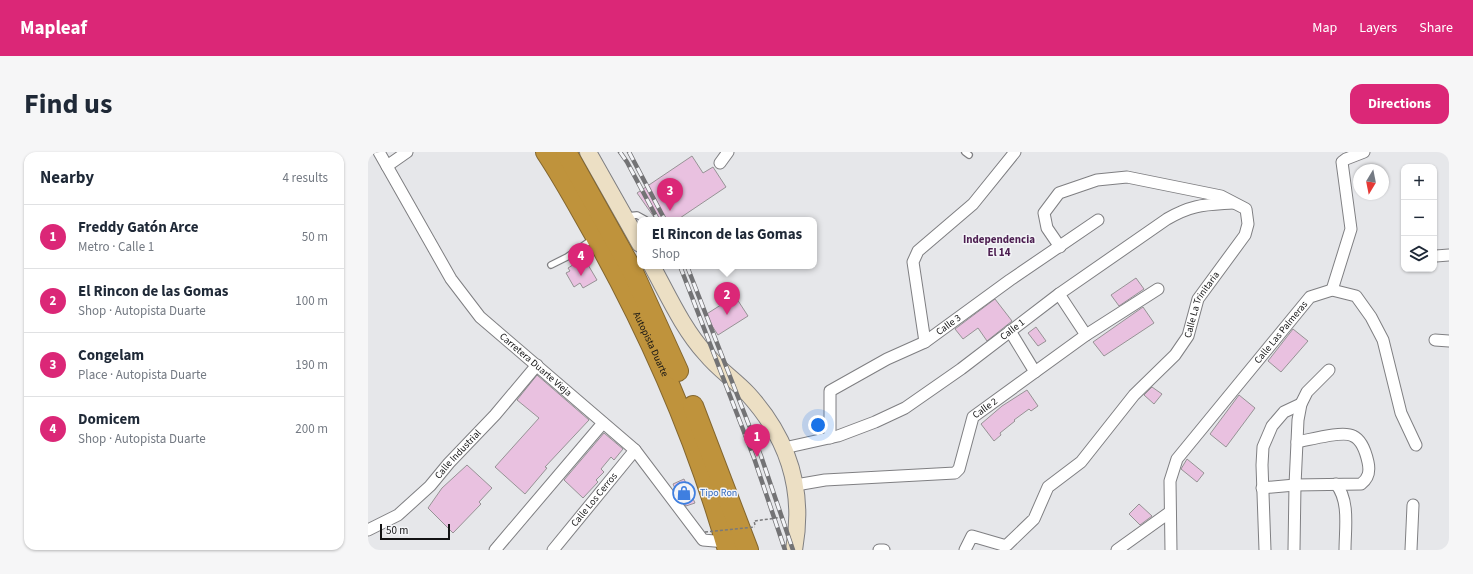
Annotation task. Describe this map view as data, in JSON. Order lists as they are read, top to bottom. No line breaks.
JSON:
{"streets":{"highway":["Autopista Duarte"],"street":["Calle La Trinitaria","Calle 3","Calle 1","Calle Las Palmeras","Carretera Duarte Vieja","Calle 2","Calle Industrial","Calle Los Cerros"]},"crossings":[["Calle La Trinitaria","Calle 3"],["Calle La Trinitaria","Calle 1"],["Calle 3","Calle 1"],["Autopista Duarte","Carretera Duarte Vieja"],["Carretera Duarte Vieja","Calle Industrial"],["Carretera Duarte Vieja","Calle Los Cerros"]],"districts":["Independencia El 14"],"places":{"shop":["Tipo Ron"]},"scale_bar":"50 m","north":"bottom","page":{"header":"Mapleaf","nav":["Map","Layers","Share"],"title":"Find us","buttons":"Directions","heading":["Nearby","4 results"],"map_buttons":["+","−"],"pins":["3","4","2","1"],"list":[{"mark":"1","name":"Freddy Gatón Arce","note":"Metro · Calle 1","value":"50 m"},{"mark":"2","name":"El Rincon de las Gomas","note":"Shop · Autopista Duarte","value":"100 m"},{"mark":"3","name":"Congelam","note":"Place · Autopista Duarte","value":"190 m"},{"mark":"4","name":"Domicem","note":"Shop · Autopista Duarte","value":"200 m"}],"popup":["El Rincon de las Gomas","Shop"],"scale":"50 m"}}
